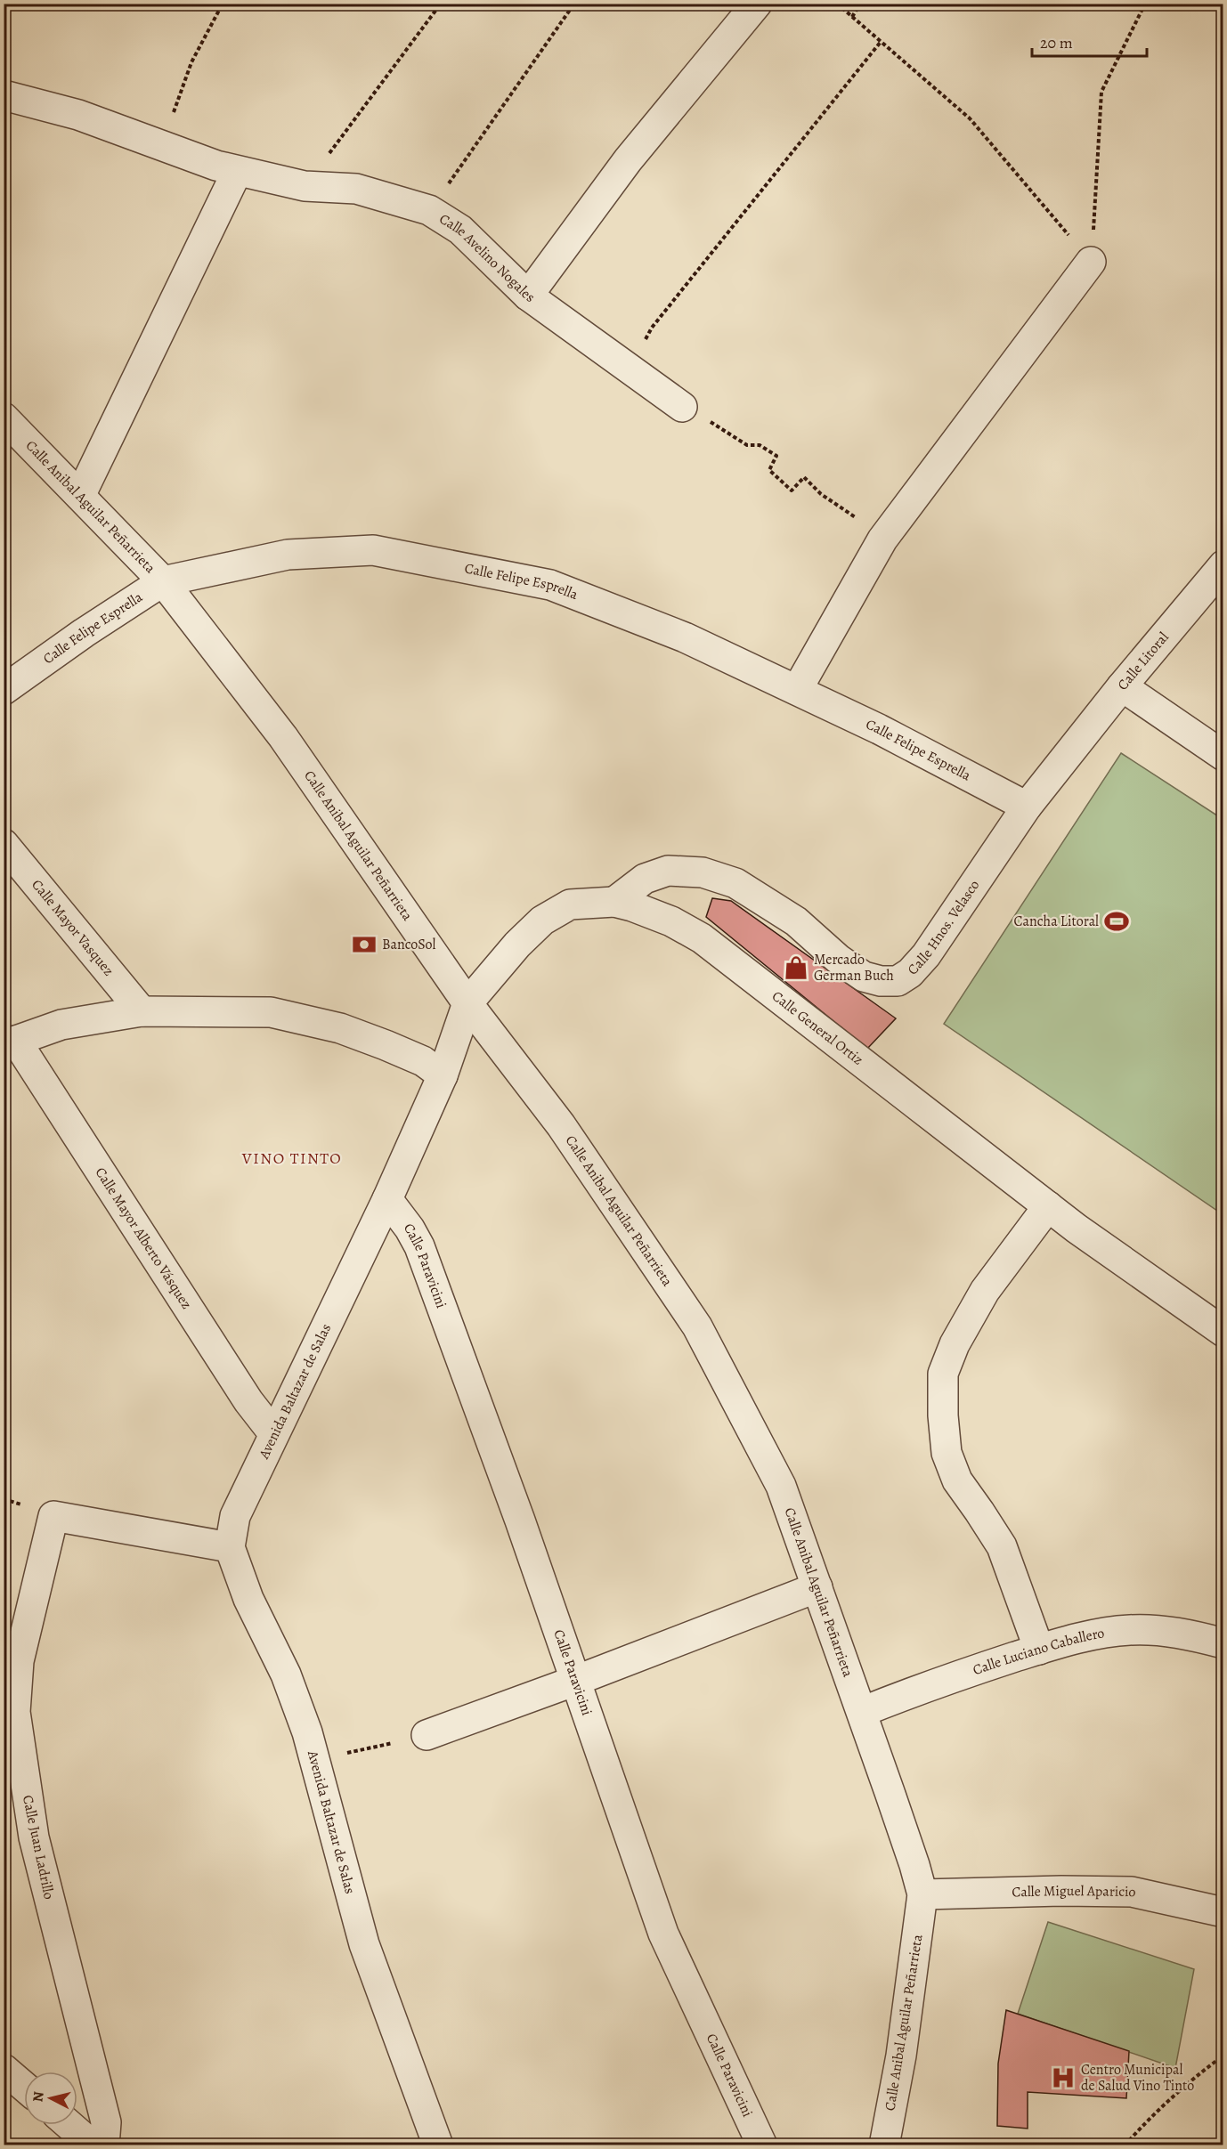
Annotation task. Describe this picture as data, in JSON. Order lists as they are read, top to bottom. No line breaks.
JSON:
{"streets":{"street":["Calle Avelino Nogales","Calle Anibal Aguilar Peñarrieta","Calle Felipe Esprella","Calle Litoral","Calle Hnos. Velasco","Calle Mayor Vasquez","Calle General Ortiz","Calle Mayor Alberto Vásquez","Calle Paravicini","Avenida Baltazar de Salas","Calle Luciano Caballero","Calle Juan Ladrillo","Calle Miguel Aparicio"]},"crossings":[["Calle Anibal Aguilar Peñarrieta","Calle Felipe Esprella"],["Calle Anibal Aguilar Peñarrieta","Calle General Ortiz"],["Calle Anibal Aguilar Peñarrieta","Calle Luciano Caballero"],["Calle Anibal Aguilar Peñarrieta","Calle Miguel Aparicio"],["Calle Felipe Esprella","Calle Hnos. Velasco"],["Calle Litoral","Calle Hnos. Velasco"],["Calle Hnos. Velasco","Calle General Ortiz"],["Calle General Ortiz","Avenida Baltazar de Salas"],["Calle Mayor Alberto Vásquez","Avenida Baltazar de Salas"],["Calle Paravicini","Avenida Baltazar de Salas"],["Avenida Baltazar de Salas","Calle Juan Ladrillo"]],"districts":["VINO TINTO"],"places":{"sports":["Cancha Litoral"],"bank":["BancoSol"],"shop":["Mercado German Buch"],"hospital":["Centro Municipal de Salud Vino Tinto"]},"scale_bar":"20 m","north":"left"}
